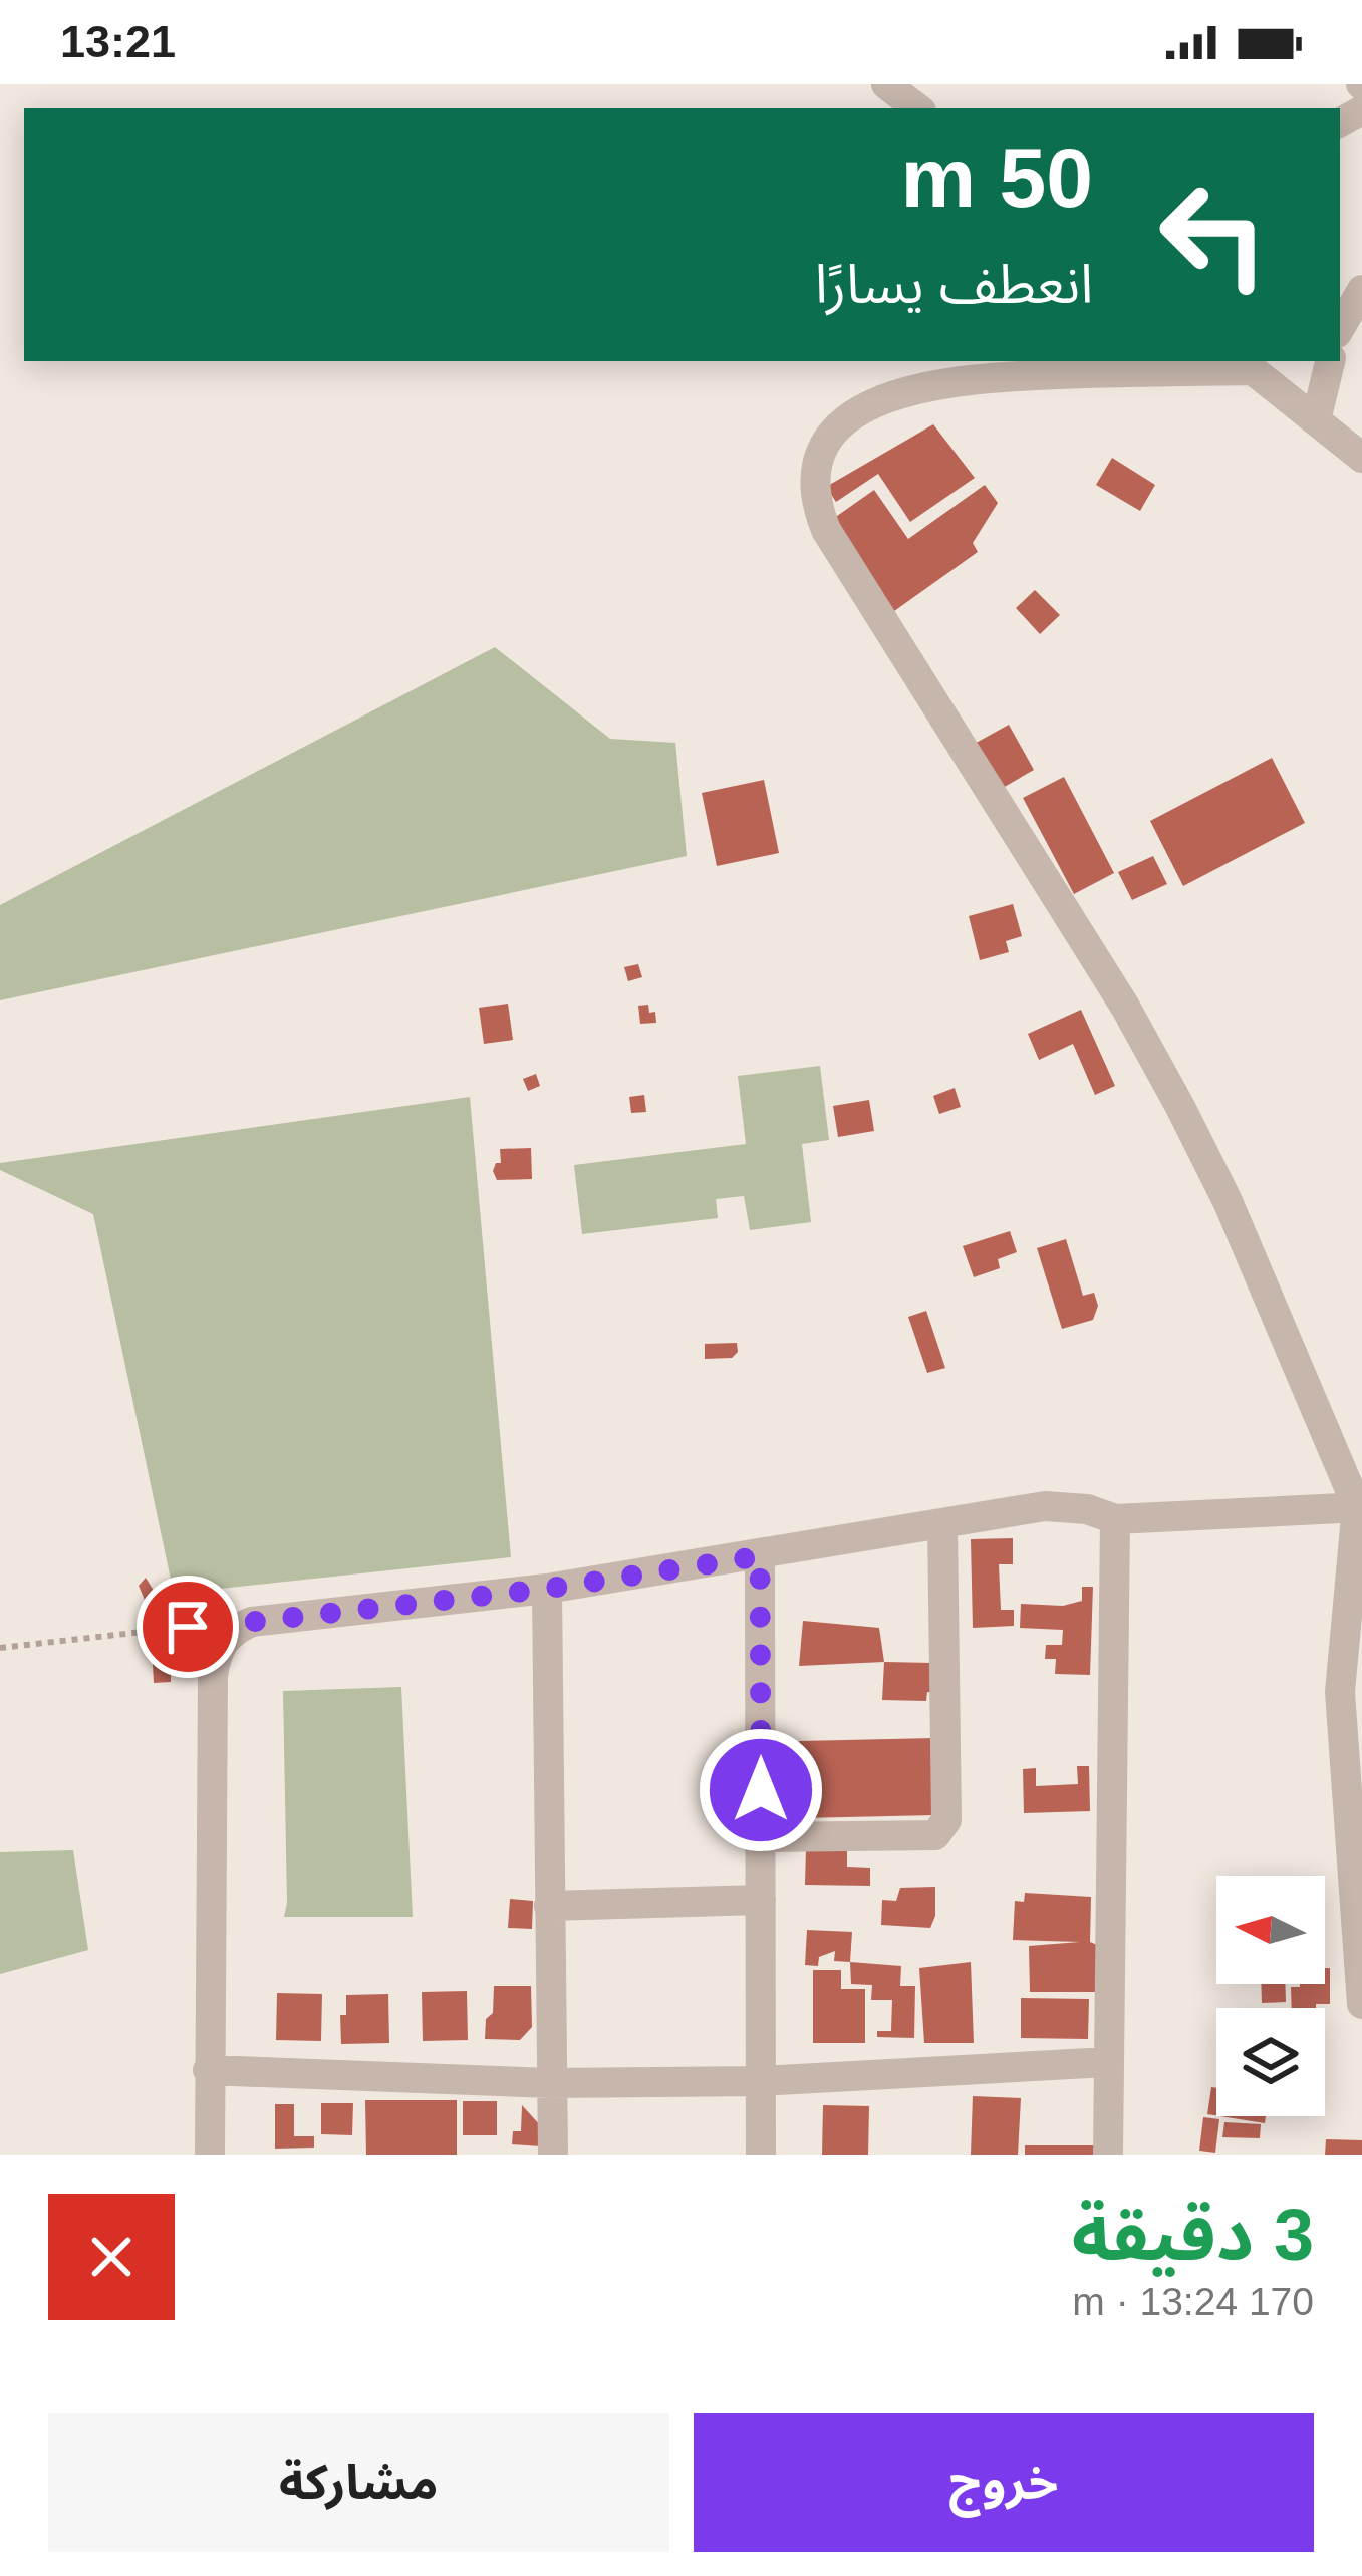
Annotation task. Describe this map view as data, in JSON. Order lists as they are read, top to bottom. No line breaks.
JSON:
{"north":"left","page":{"status":"13:21","turn":["50 m","انعطف يسارًا"],"heading":["3 دقيقة","170 m · 13:24"],"buttons":["خروج","مشاركة"]}}
